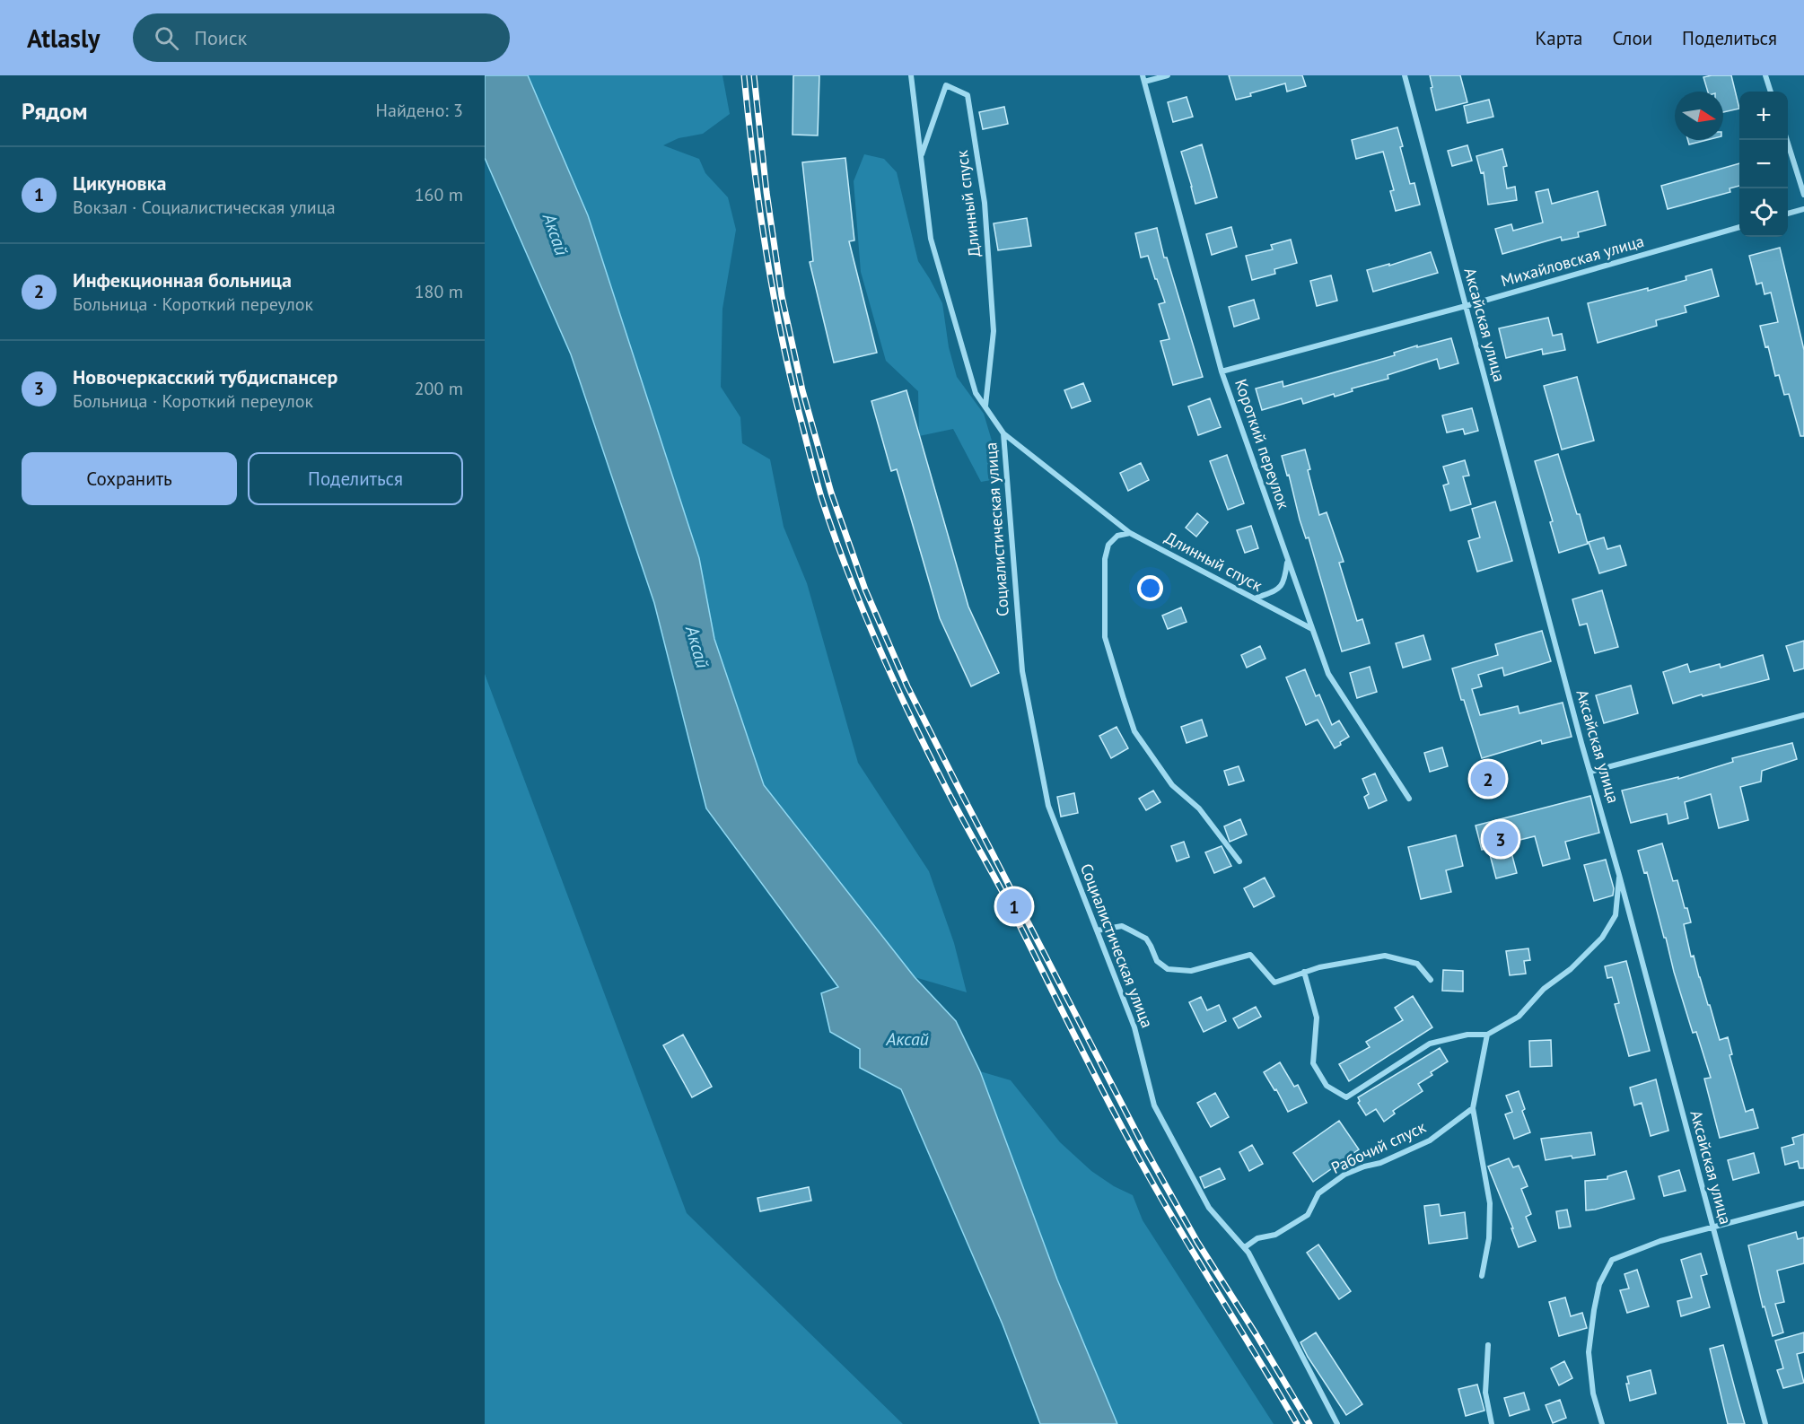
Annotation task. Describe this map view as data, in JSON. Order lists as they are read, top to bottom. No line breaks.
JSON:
{"streets":{"street":["Длинный спуск","Михайловская улица","Аксайская улица","Короткий переулок","Социалистическая улица","Рабочий спуск"]},"crossings":[["Длинный спуск","Короткий переулок"],["Длинный спуск","Социалистическая улица"],["Михайловская улица","Аксайская улица"],["Михайловская улица","Короткий переулок"],["Социалистическая улица","Рабочий спуск"]],"water":["Аксай"],"north":"right","page":{"header":"Atlasly","search":"Поиск","nav":["Карта","Слои","Поделиться"],"heading":["Рядом","Найдено: 3"],"map_buttons":["+","−"],"list":[{"mark":"1","name":"Цикуновка","note":"Вокзал · Социалистическая улица","value":"160 m"},{"mark":"2","name":"Инфекционная больница","note":"Больница · Короткий переулок","value":"180 m"},{"mark":"3","name":"Новочеркасский тубдиспансер","note":"Больница · Короткий переулок","value":"200 m"}],"buttons":["Сохранить","Поделиться"],"pins":["2","3","1"]}}
